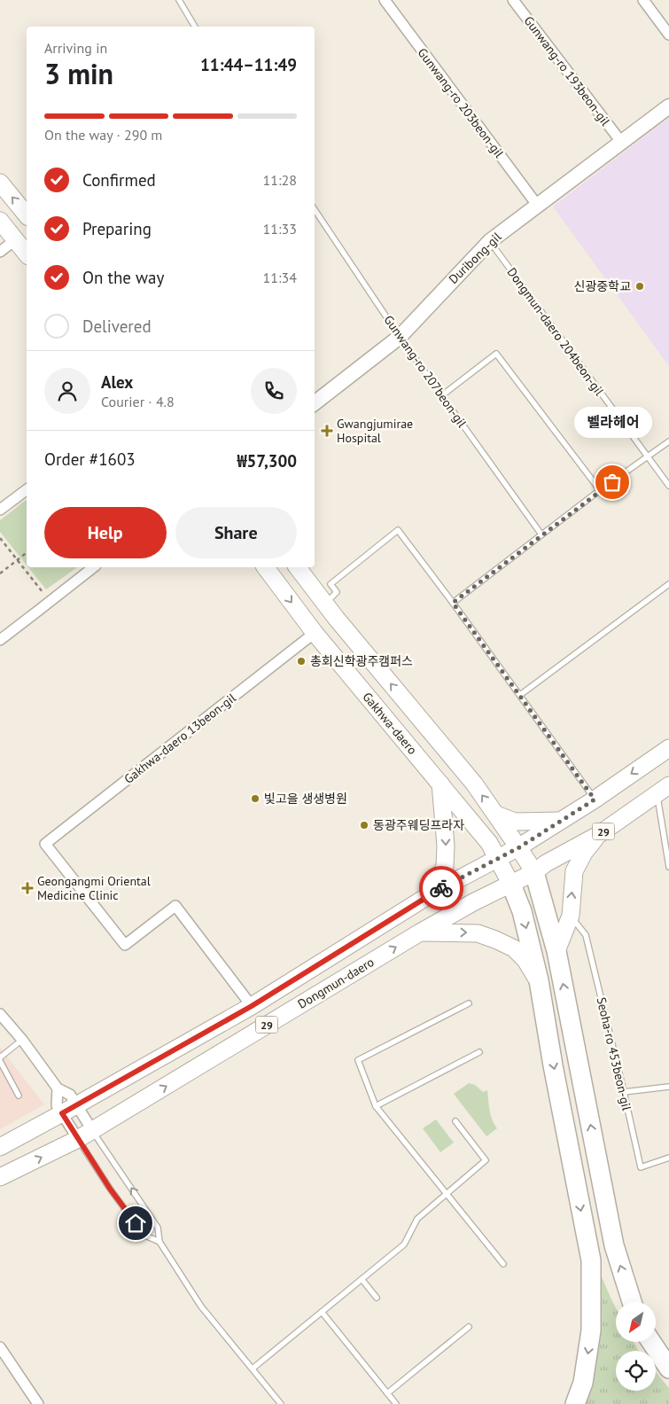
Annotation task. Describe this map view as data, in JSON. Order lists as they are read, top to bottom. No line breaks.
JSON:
{"streets":{"main road":["Gakhwa-daero","29","Dongmun-daero"],"street":["Gunwang-ro 193beon-gil","Gunwang-ro 203beon-gil","Duribong-gil","Gakhwa-daero 13beon-gil"],"lane":["Dongmun-daero 204beon-gil","Gunwang-ro 207beon-gil","Seoha-ro 453beon-gil"]},"crossings":[["Gunwang-ro 193beon-gil","Duribong-gil"],["Gunwang-ro 203beon-gil","Duribong-gil"],["Duribong-gil","Dongmun-daero 204beon-gil"],["Duribong-gil","Gunwang-ro 207beon-gil"],["Gakhwa-daero","Gakhwa-daero 13beon-gil"],["Gakhwa-daero","Dongmun-daero"],["Gakhwa-daero 13beon-gil","Dongmun-daero"]],"places":{"other":["신광중학교","벨라헤어","총회신학광주캠퍼스","빛고을 생생병원","동광주웨딩프라자"],"health":["Gwangjumirae Hospital","Geongangmi Oriental Medicine Clinic"]},"north":"bottom left","page":{"heading":["3 min","Arriving in","11:44–11:49"],"panel":["Alex","Courier · 4.8","Order #1603","₩57,300"],"bar":"On the way · 290 m","list":[["Confirmed","11:28"],["Preparing","11:33"],["On the way","11:34"],"Delivered"],"bubble":"벨라헤어","buttons":["Help","Share"]}}
